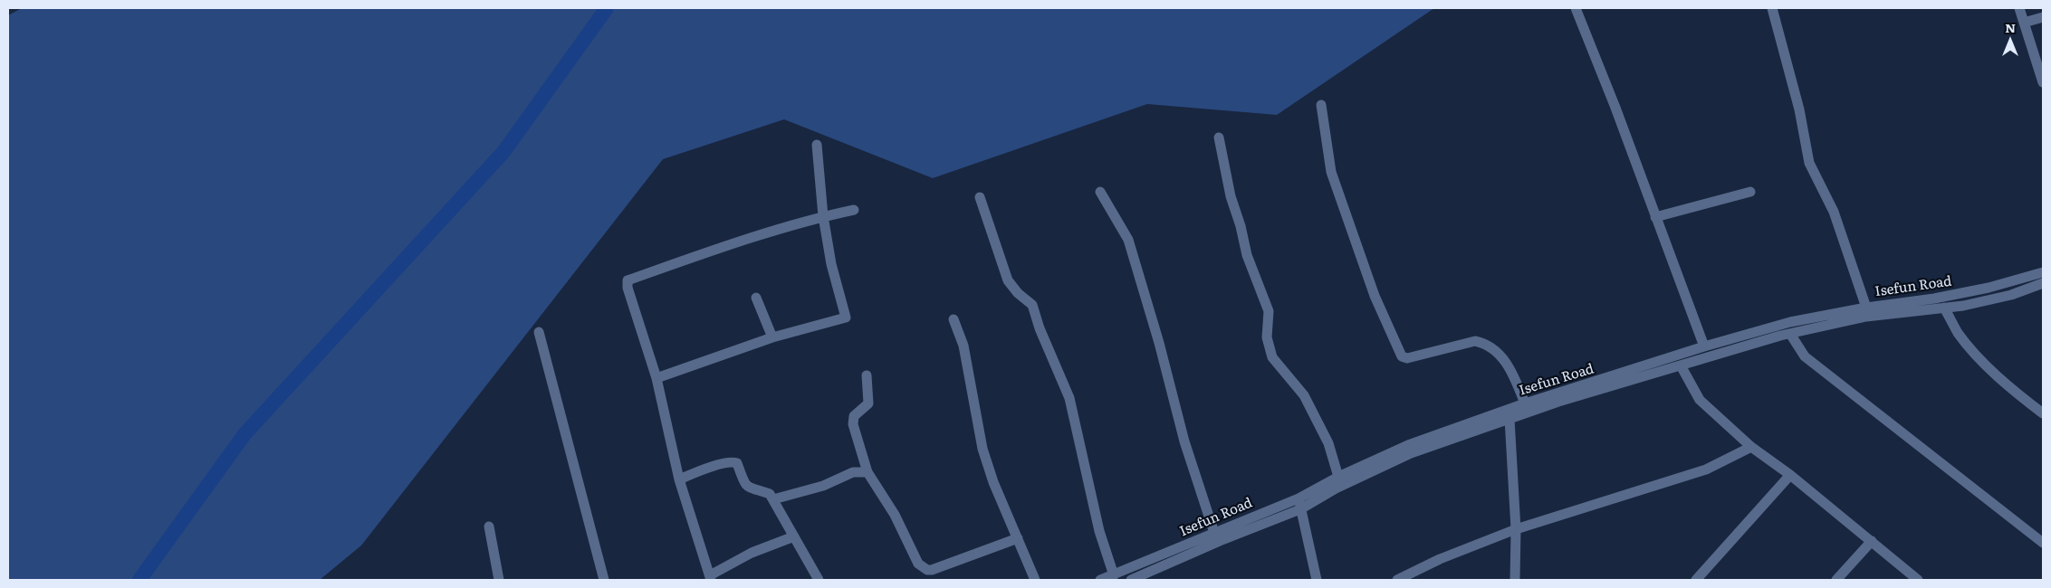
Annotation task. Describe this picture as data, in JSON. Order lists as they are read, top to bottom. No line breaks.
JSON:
{"streets":{"street":["Isefun Road"]},"north":"top"}
